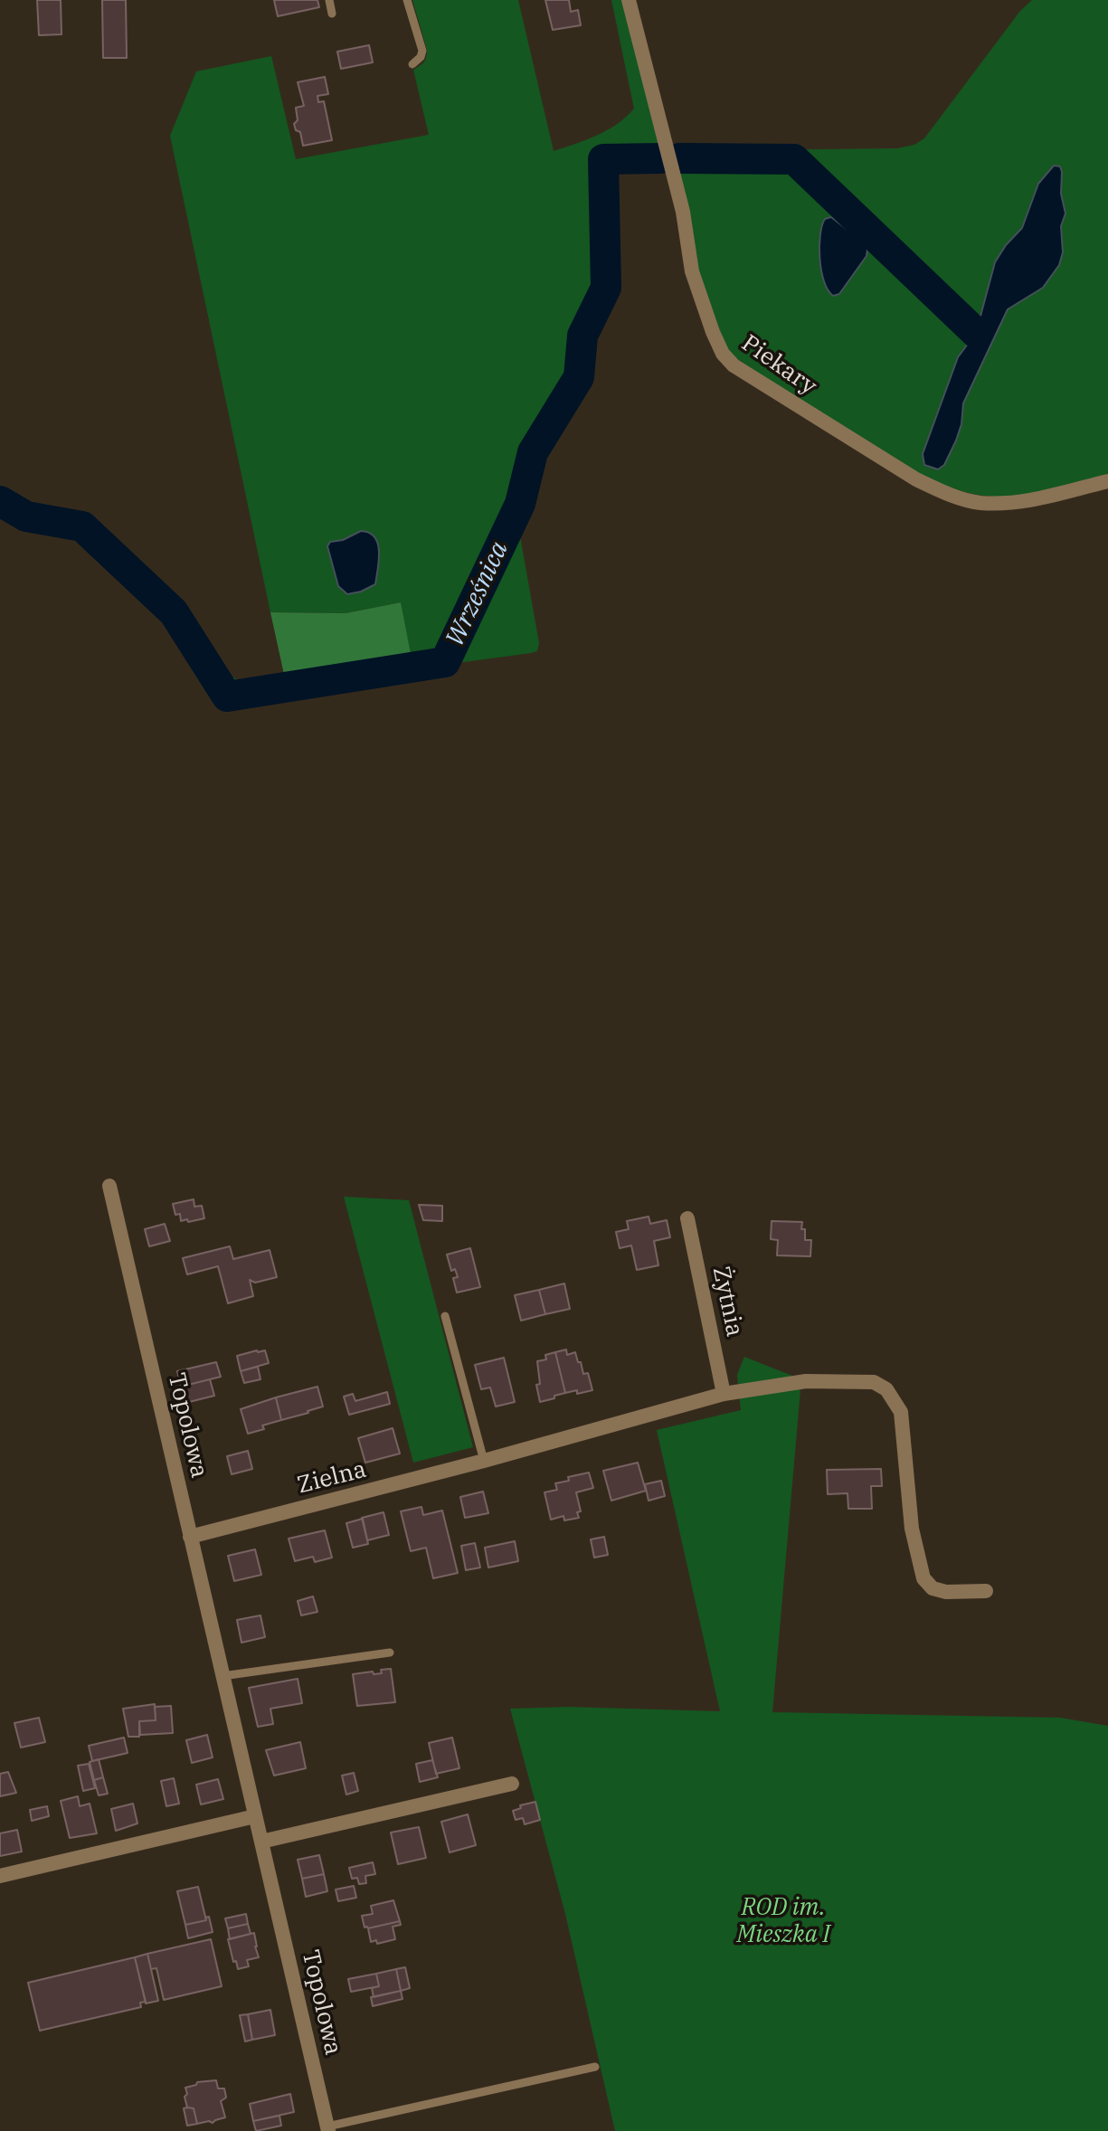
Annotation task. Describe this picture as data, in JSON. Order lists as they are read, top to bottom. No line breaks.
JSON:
{"streets":{"street":["Piekary","Żytnia","Topolowa","Zielna"]},"crossings":[["Żytnia","Zielna"],["Topolowa","Zielna"]],"water":["Wrześnica"],"parks":["ROD im. Mieszka I"]}
